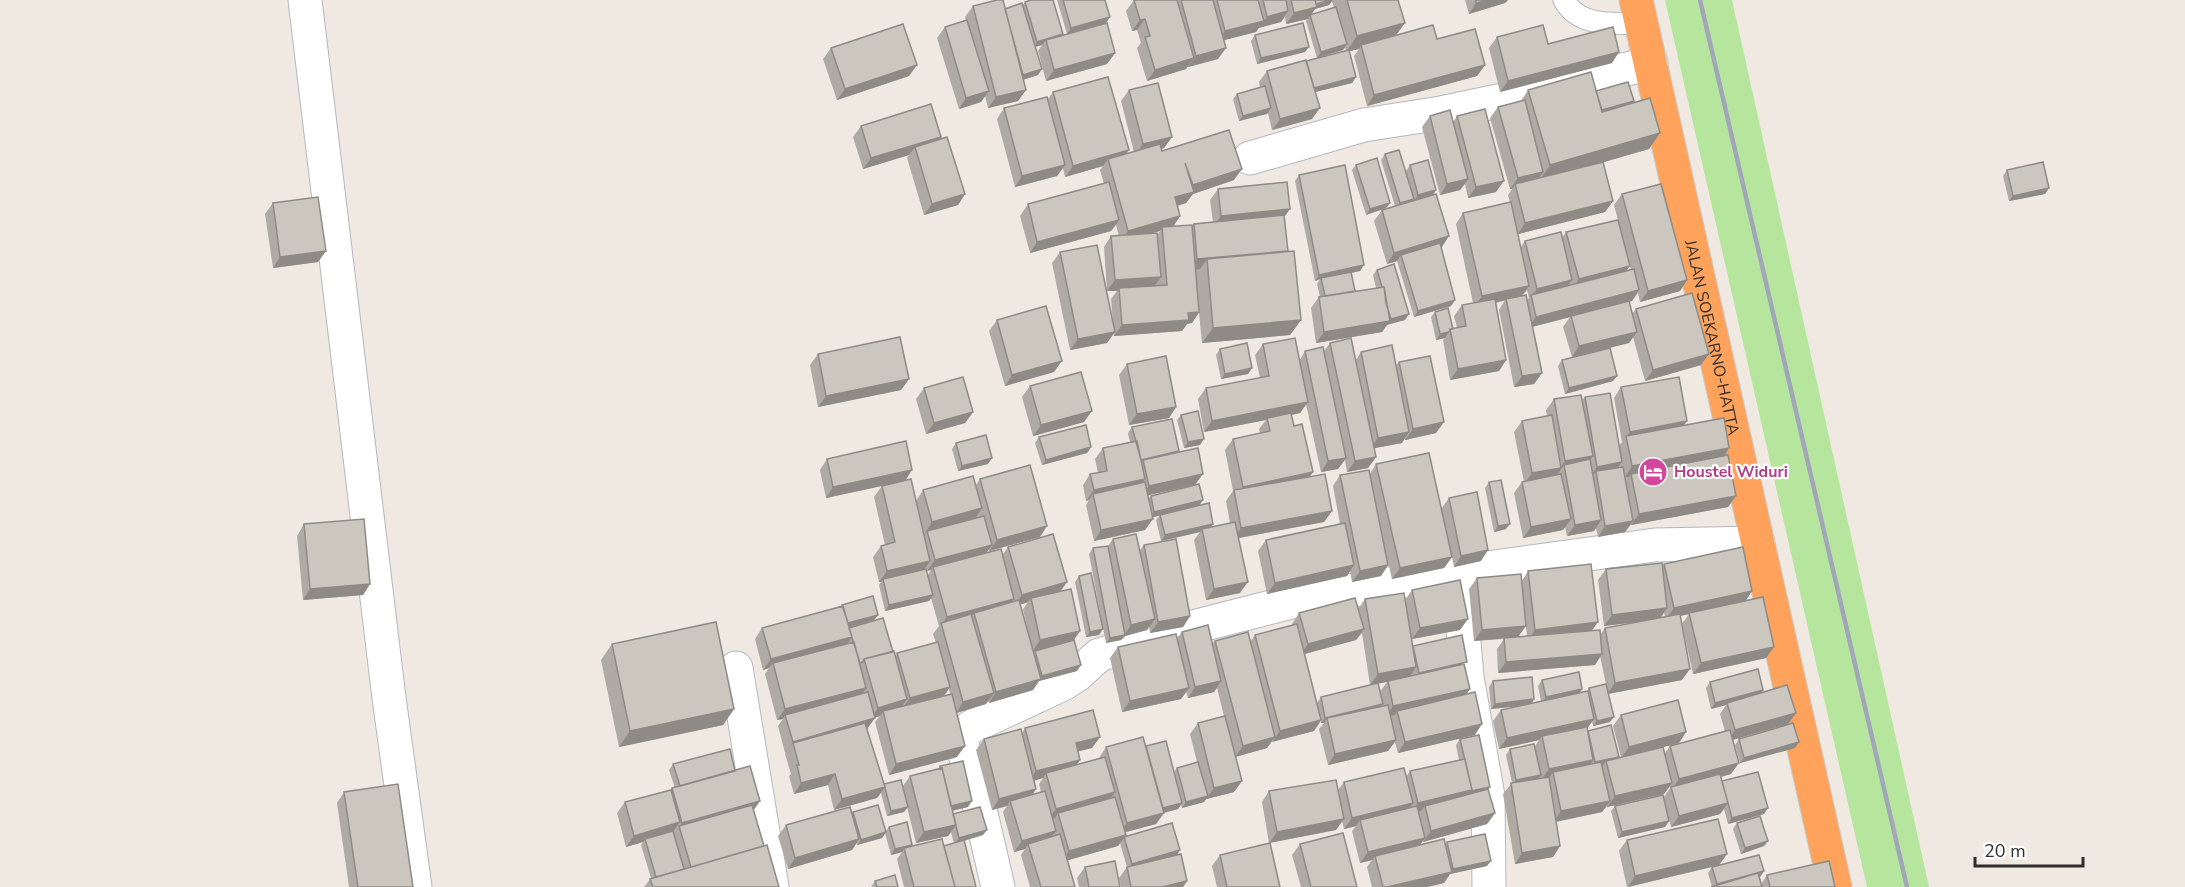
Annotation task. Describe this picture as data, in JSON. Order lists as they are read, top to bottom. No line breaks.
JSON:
{"streets":{"highway":["JALAN SOEKARNO-HATTA"]},"places":{"hotel":["Houstel Widuri"]},"scale_bar":"20 m"}
